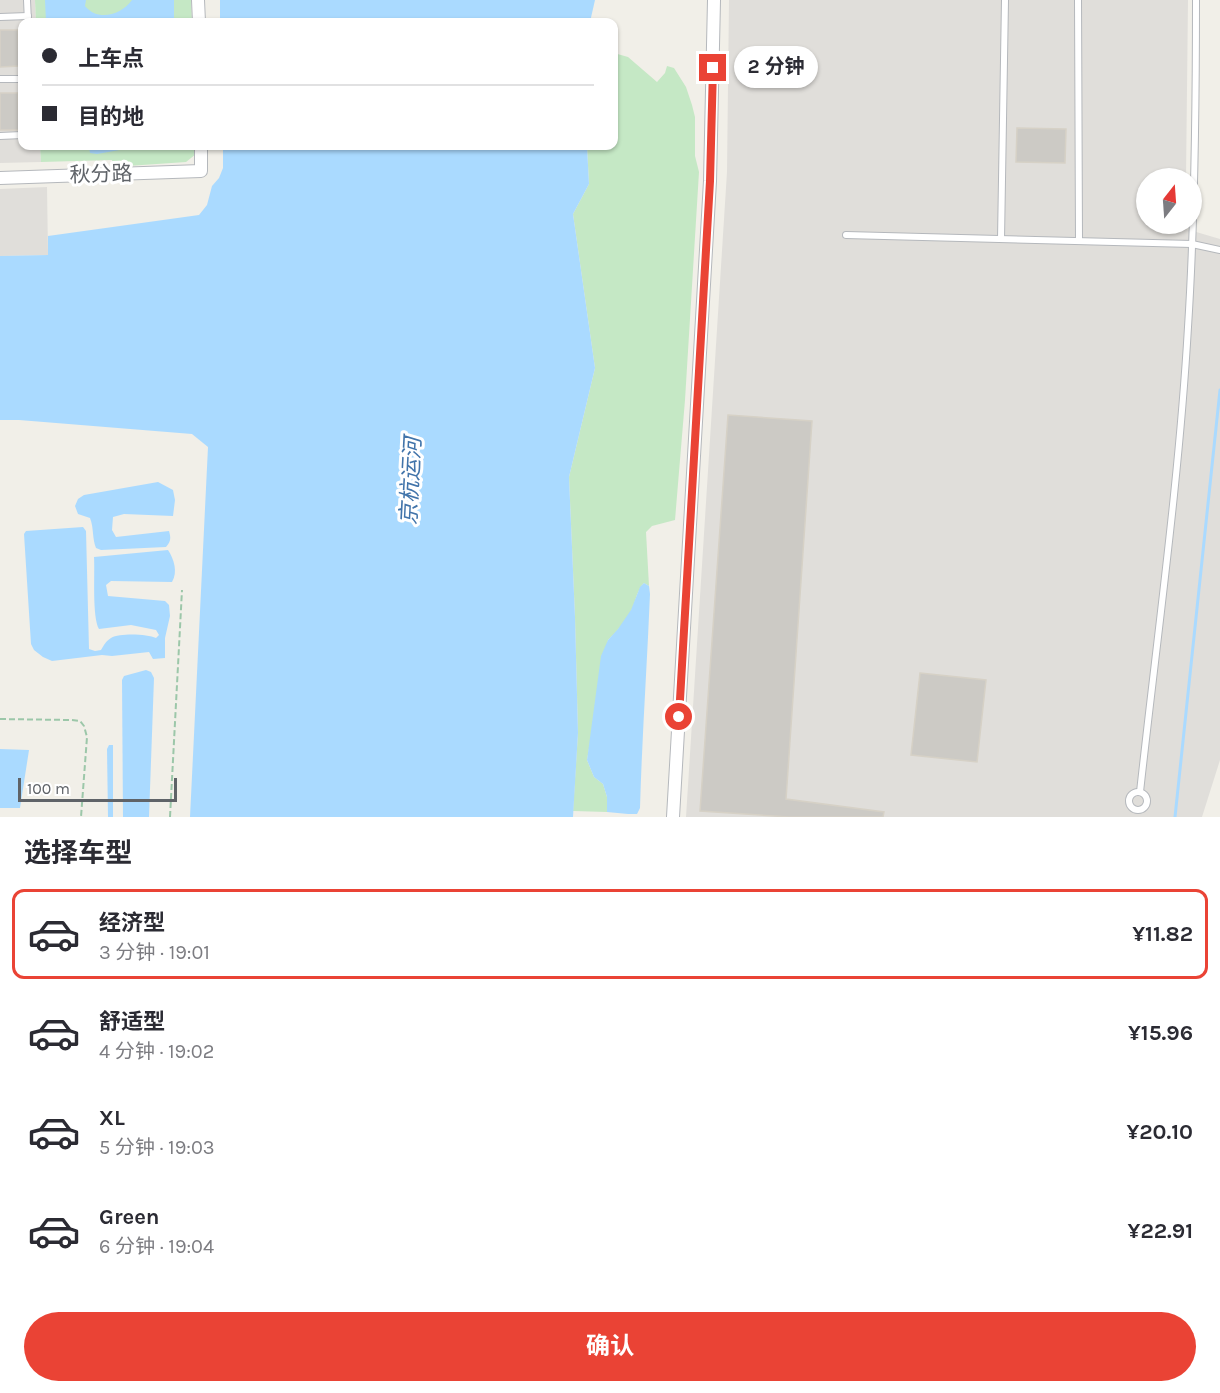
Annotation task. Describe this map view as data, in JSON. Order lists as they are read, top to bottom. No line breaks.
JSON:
{"streets":{"street":["秋分路"]},"water":["京杭运河"],"scale_bar":"100 m","north":"top","page":{"banner":["上车点","目的地"],"bubble":"2 分钟","scale":"100 m","heading":"选择车型","list":[{"name":"经济型","note":"3 分钟 · 19:01","value":"¥11.82"},{"name":"舒适型","note":"4 分钟 · 19:02","value":"¥15.96"},{"name":"XL","note":"5 分钟 · 19:03","value":"¥20.10"},{"name":"Green","note":"6 分钟 · 19:04","value":"¥22.91"}],"buttons":"确认"}}
